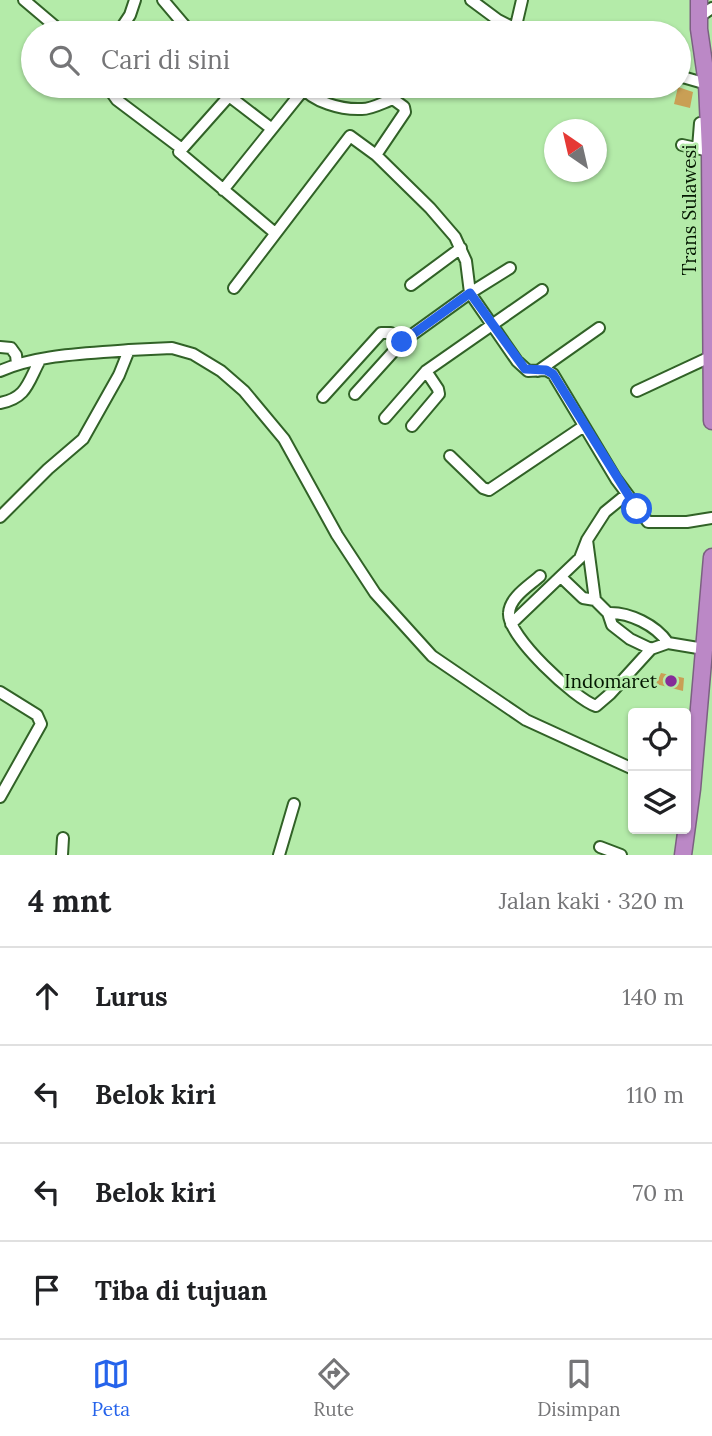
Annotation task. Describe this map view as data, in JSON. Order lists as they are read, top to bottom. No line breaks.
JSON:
{"streets":{"highway":["Trans Sulawesi"]},"places":["Indomaret"],"north":"top left","page":{"search":"Cari di sini","heading":["4 mnt","Jalan kaki · 320 m"],"list":[["Lurus","140 m"],["Belok kiri","110 m"],["Belok kiri","70 m"],"Tiba di tujuan"],"nav":["Peta","Rute","Disimpan"]}}
